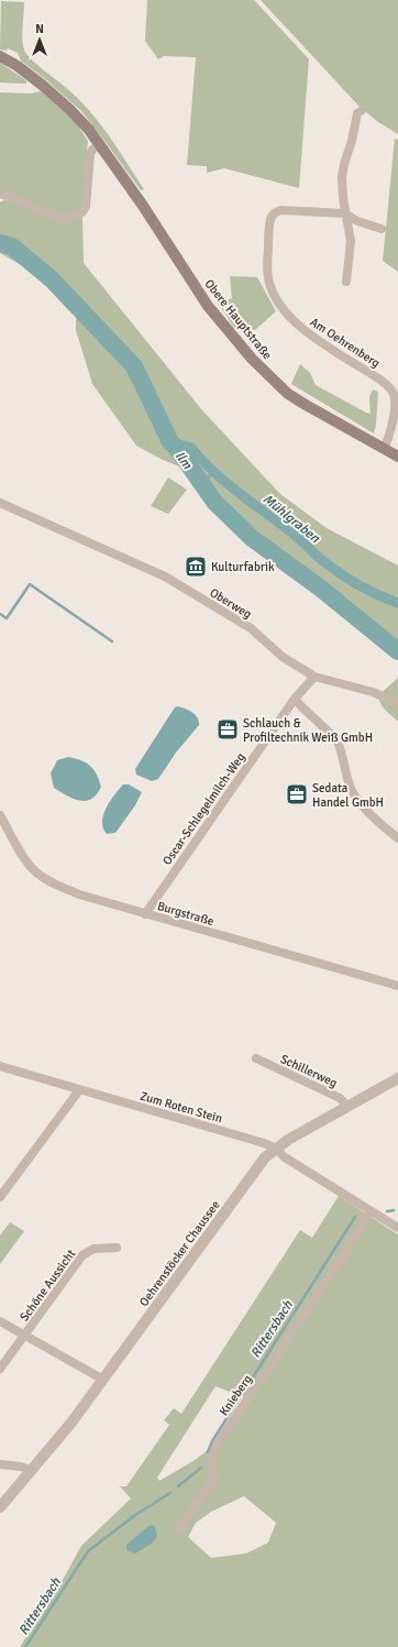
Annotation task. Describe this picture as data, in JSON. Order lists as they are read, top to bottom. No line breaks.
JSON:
{"streets":{"main road":["Obere Hauptstraße"],"street":["Am Oehrenberg","Oberweg","Oscar-Schlegelmilch-Weg","Burgstraße","Schillerweg","Zum Roten Stein","Oehrenstöcker Chaussee","Schöne Aussicht","Knieberg"]},"crossings":[["Obere Hauptstraße","Am Oehrenberg"],["Oberweg","Oscar-Schlegelmilch-Weg"],["Oscar-Schlegelmilch-Weg","Burgstraße"],["Schillerweg","Oehrenstöcker Chaussee"],["Zum Roten Stein","Oehrenstöcker Chaussee"],["Zum Roten Stein","Knieberg"],["Oehrenstöcker Chaussee","Schöne Aussicht"]],"water":["Ilm","Mühlgraben","Rittersbach"],"places":{"museum":["Kulturfabrik"],"office":["Schlauch & Profiltechnik Weiß GmbH","Sedata Handel GmbH"]},"north":"top"}
